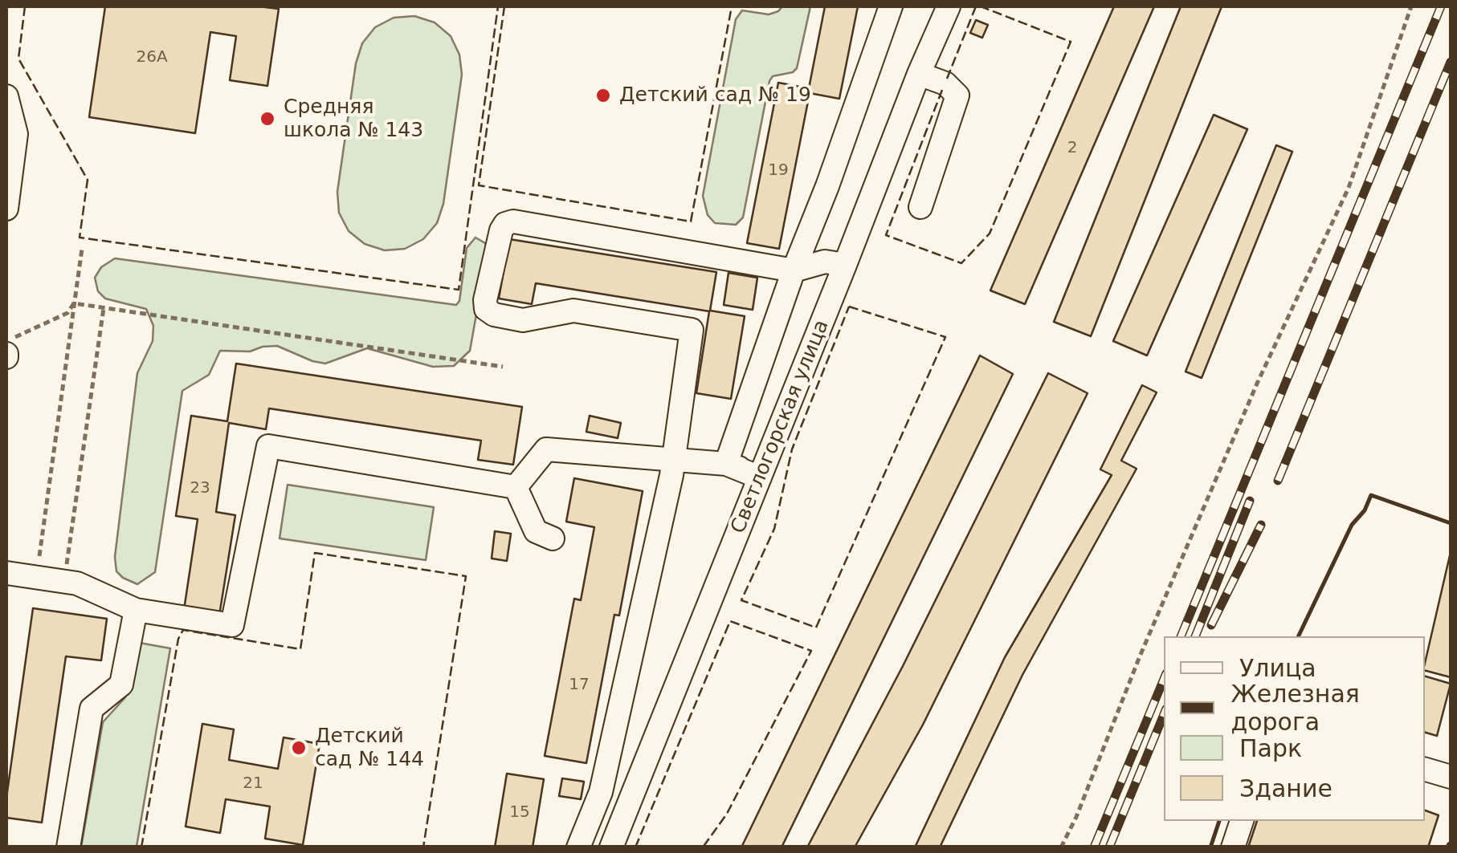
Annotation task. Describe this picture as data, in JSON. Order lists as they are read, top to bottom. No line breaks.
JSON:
{"streets":{"street":["Светлогорская улица"]},"places":["Детский сад № 19","Средняя школа № 143","Детский сад № 144"],"house_numbers":["26А","2","19","23","17","21","15"],"legend":["Улица","Железная дорога","Парк","Здание"]}
